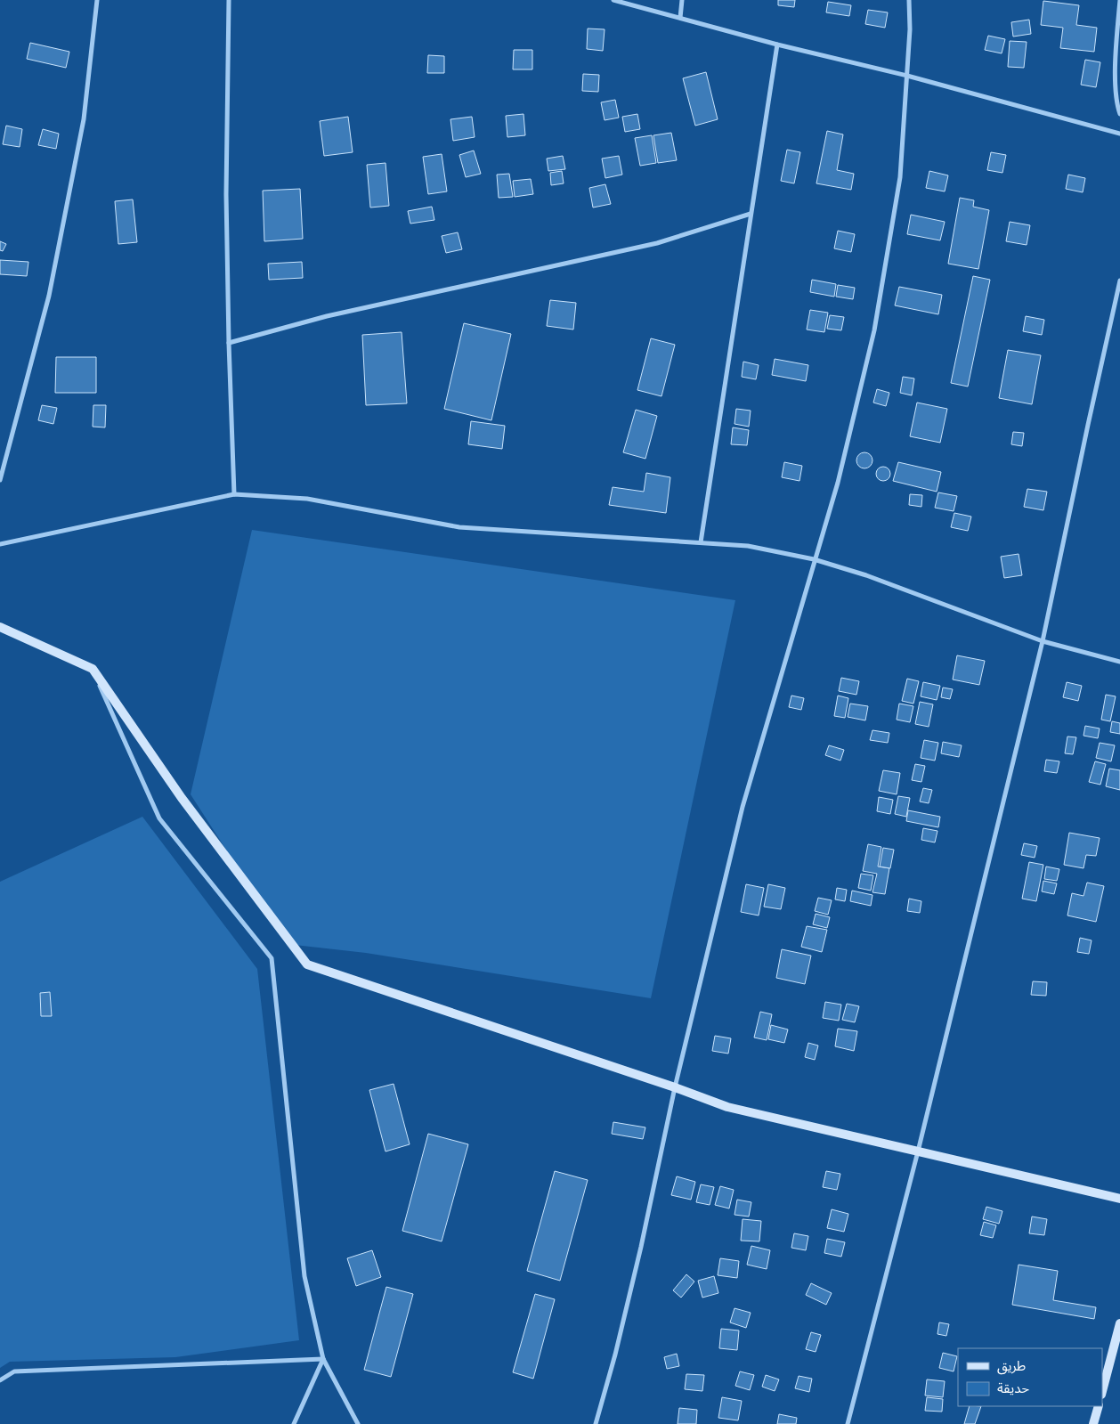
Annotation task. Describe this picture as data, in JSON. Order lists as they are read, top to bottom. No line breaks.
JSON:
{"legend":["طريق","حديقة"]}
